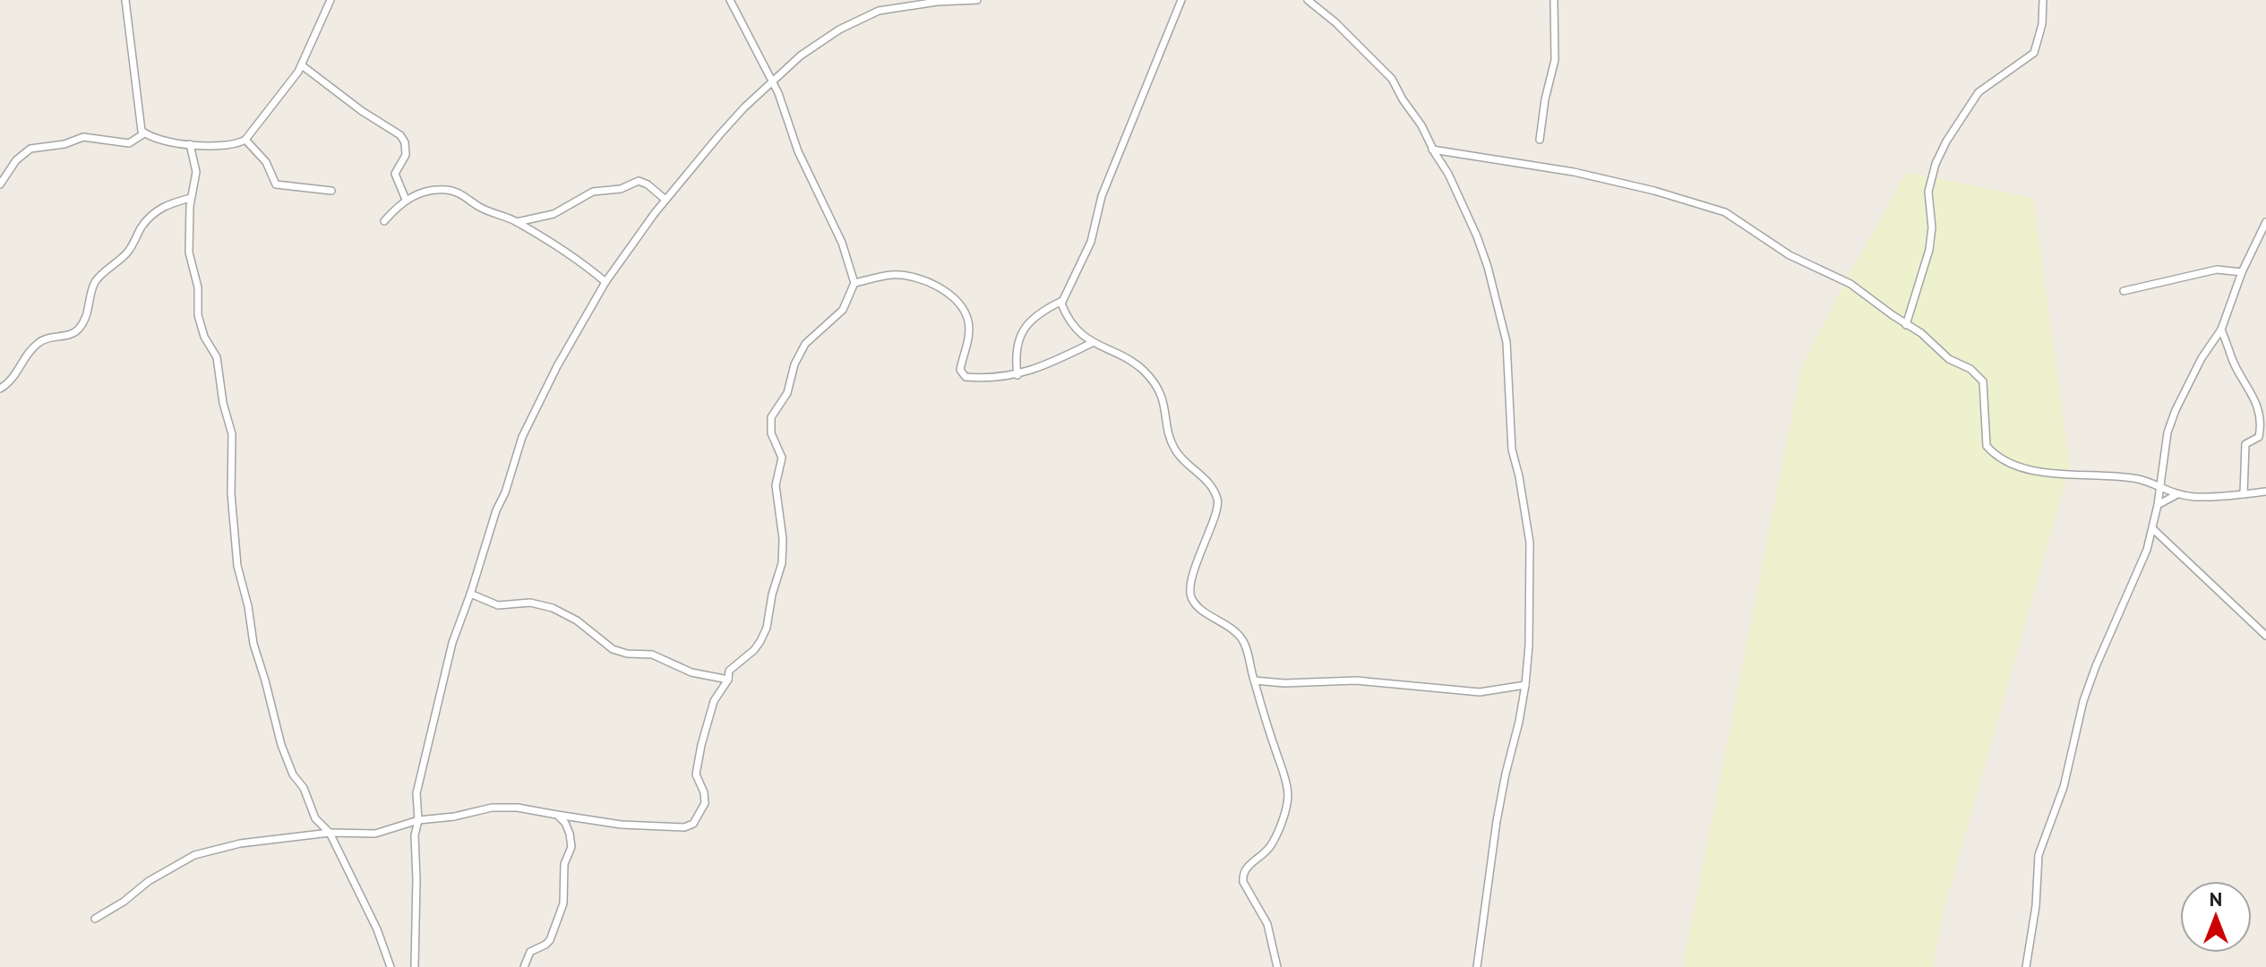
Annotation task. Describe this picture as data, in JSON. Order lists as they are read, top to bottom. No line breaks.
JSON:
{"north":"top"}
